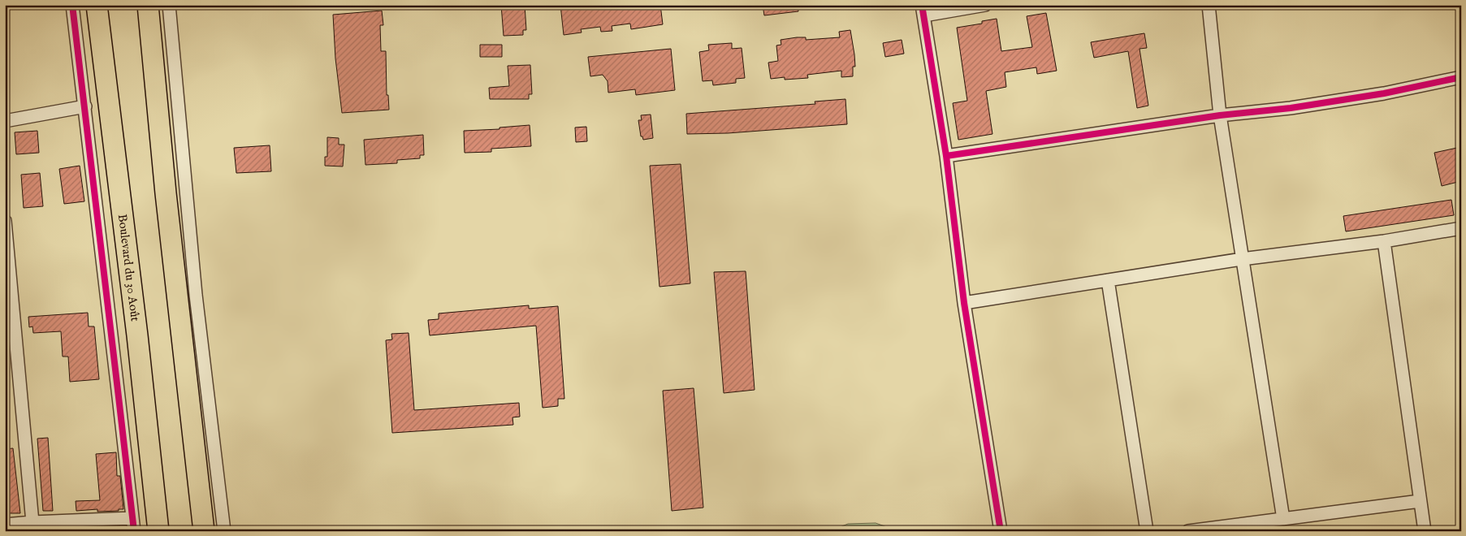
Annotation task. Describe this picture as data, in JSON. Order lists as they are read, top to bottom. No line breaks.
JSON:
{"streets":{"highway":["Boulevard du 30 Août"]}}
